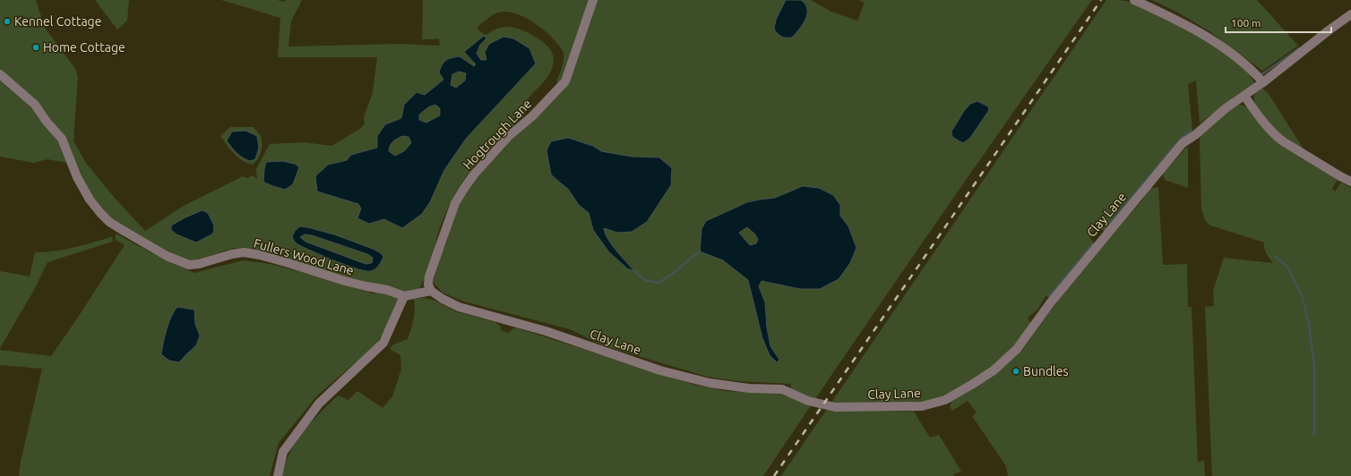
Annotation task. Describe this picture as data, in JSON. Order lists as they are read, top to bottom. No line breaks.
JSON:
{"streets":{"street":["Hogtrough Lane","Clay Lane","Fullers Wood Lane"]},"crossings":[["Hogtrough Lane","Clay Lane"]],"places":["Kennel Cottage","Home Cottage","Bundles"],"scale_bar":"100 m"}
